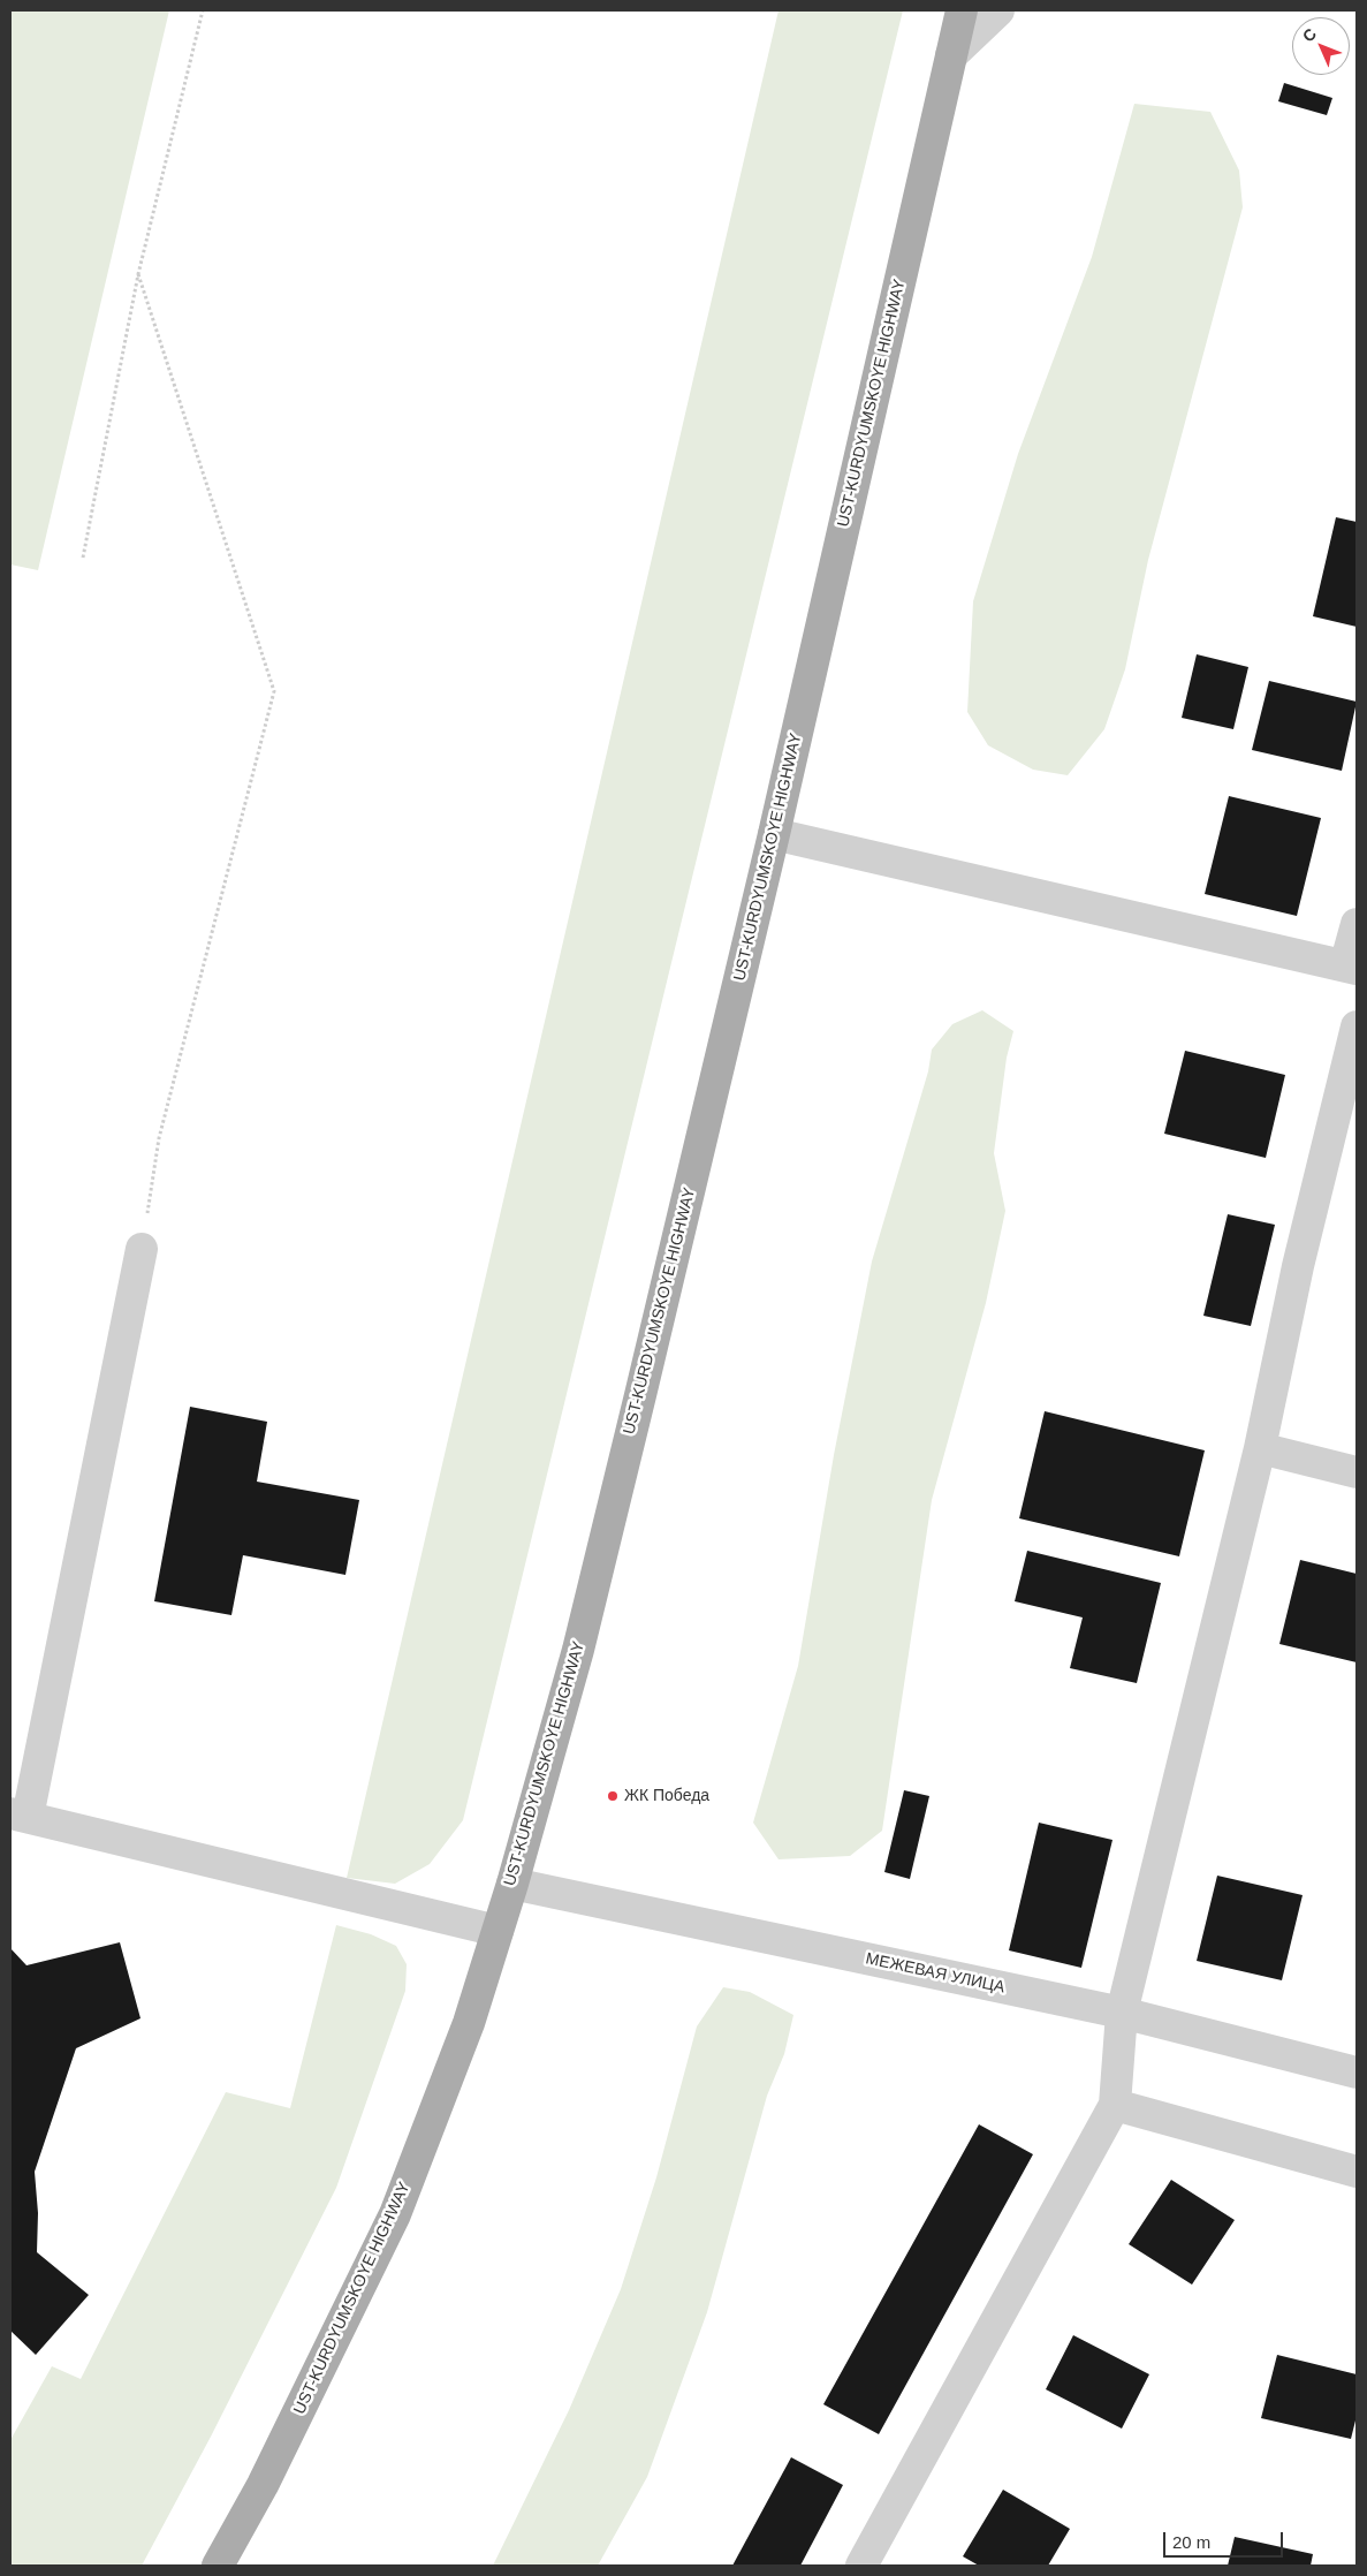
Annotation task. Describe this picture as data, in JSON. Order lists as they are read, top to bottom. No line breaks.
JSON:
{"streets":{"main road":["UST-KURDYUMSKOYE HIGHWAY"],"street":["МЕЖЕВАЯ УЛИЦА"]},"crossings":[["UST-KURDYUMSKOYE HIGHWAY","МЕЖЕВАЯ УЛИЦА"]],"places":["ЖК Победа"],"scale_bar":"20 m","north":"top left"}
